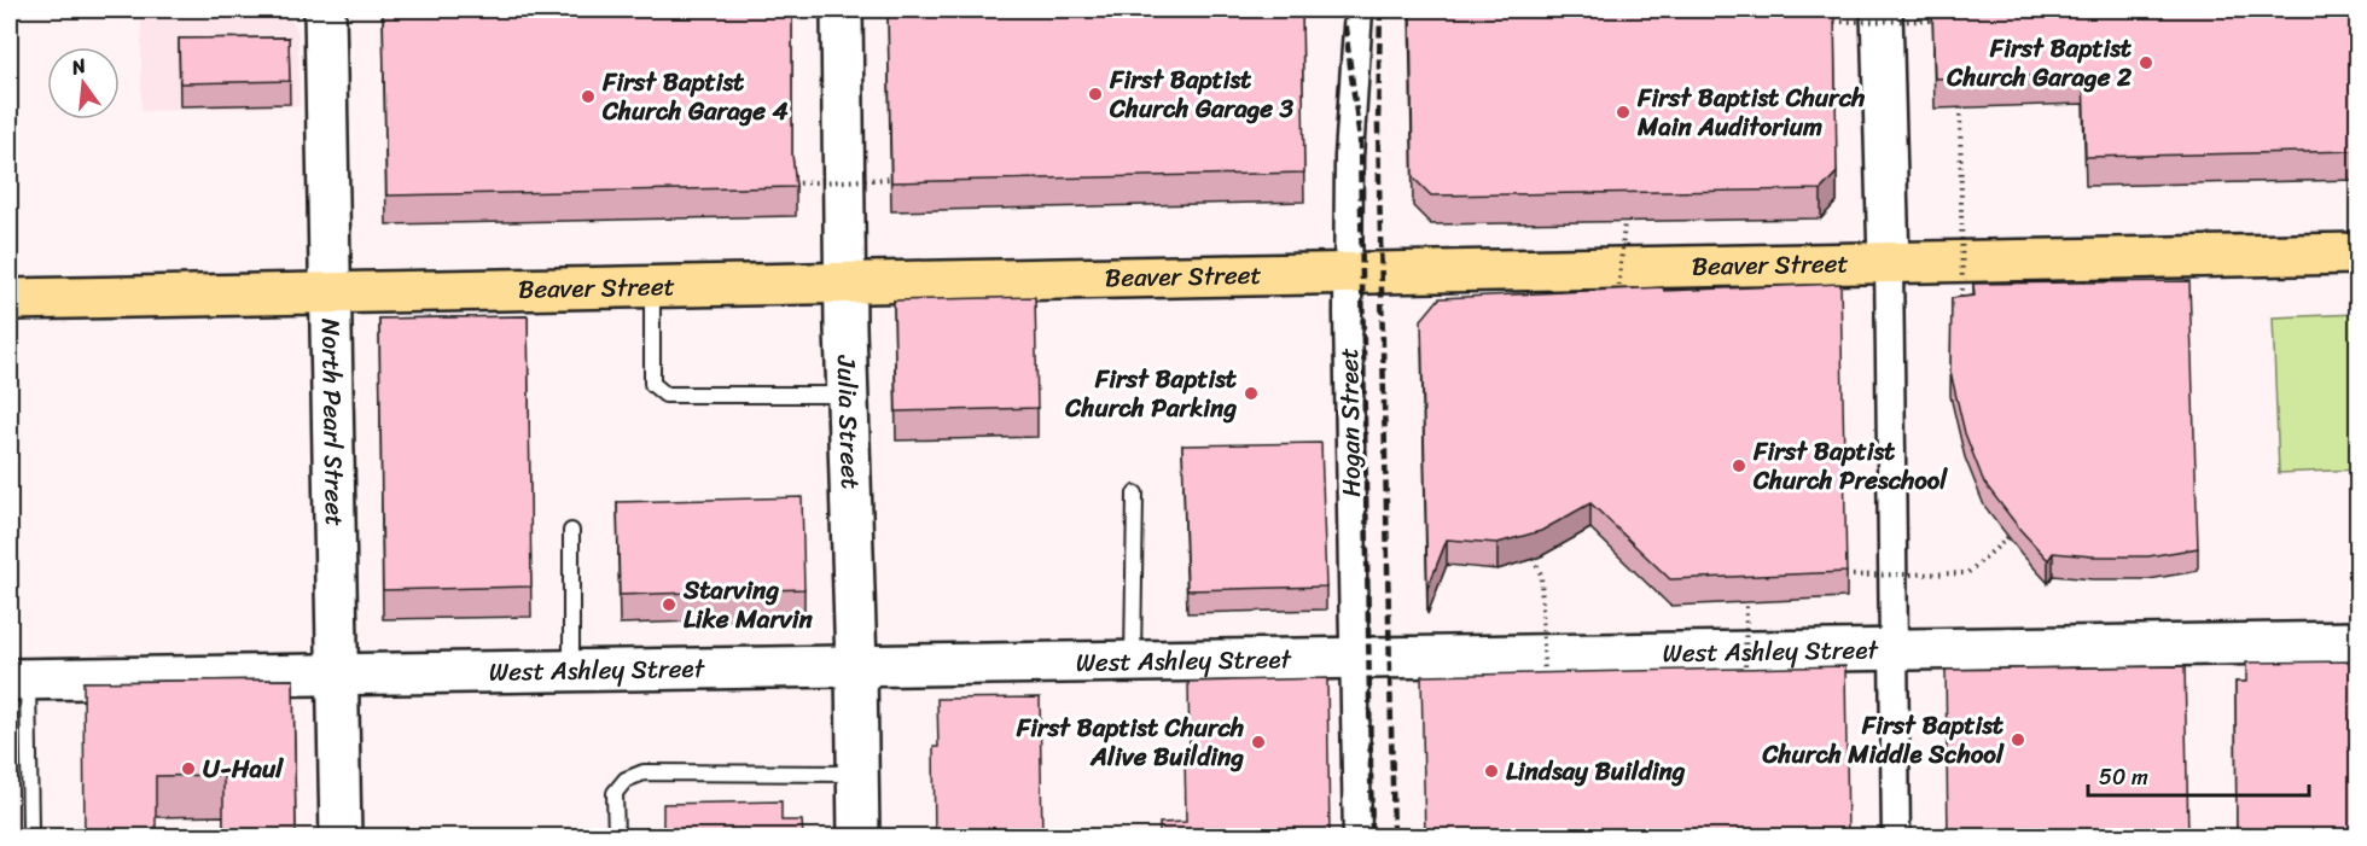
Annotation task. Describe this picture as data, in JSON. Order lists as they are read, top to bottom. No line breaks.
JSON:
{"streets":{"main road":["Beaver Street"],"street":["Hogan Street","North Pearl Street","Julia Street","West Ashley Street"]},"crossings":[["Beaver Street","Hogan Street"],["Beaver Street","North Pearl Street"],["Beaver Street","Julia Street"],["Hogan Street","West Ashley Street"],["North Pearl Street","West Ashley Street"],["Julia Street","West Ashley Street"]],"places":["First Baptist Church Garage 2","First Baptist Church Garage 3","First Baptist Church Garage 4","First Baptist Church Main Auditorium","First Baptist Church Parking","First Baptist Church Preschool","Starving Like Marvin","First Baptist Church Middle School","First Baptist Church Alive Building","U-Haul","Lindsay Building"],"scale_bar":"50 m","north":"top"}
